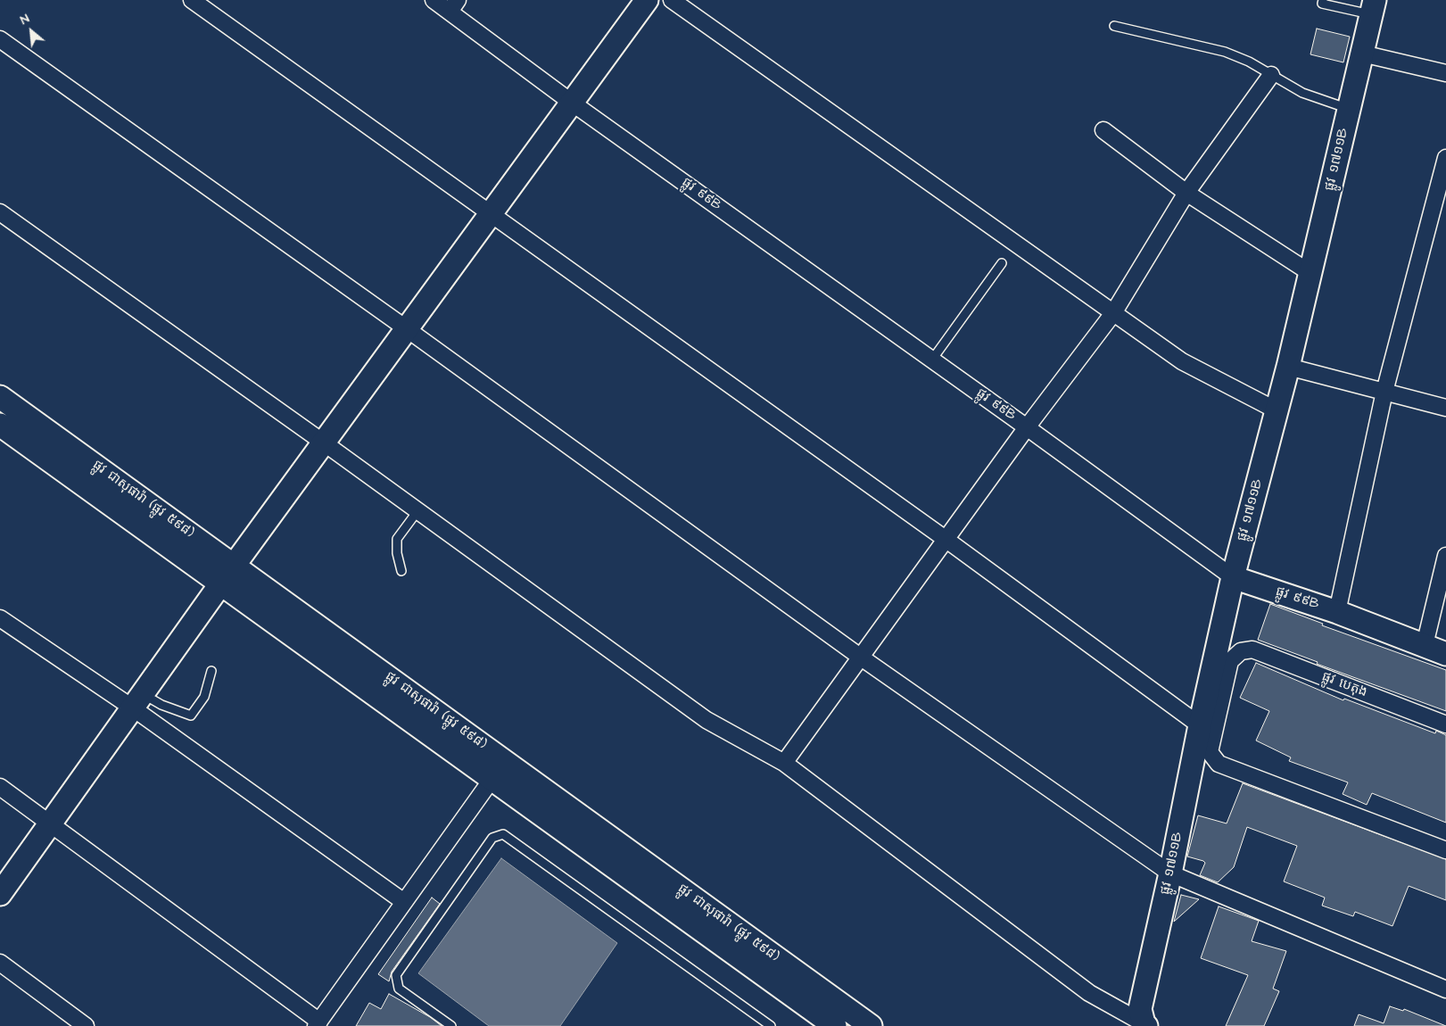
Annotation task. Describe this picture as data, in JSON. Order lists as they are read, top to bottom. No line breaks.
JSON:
{"streets":{"street":["ផ្លូវ ១៧១១B","ផ្លូវ ៩៩B","ផ្លូវ ជាសុផារ៉ា (ផ្លូវ ៥៩៨)","ផ្លូវ បេតុង"]},"crossings":[["ផ្លូវ ១៧១១B","ផ្លូវ ៩៩B"]],"north":"top left"}
